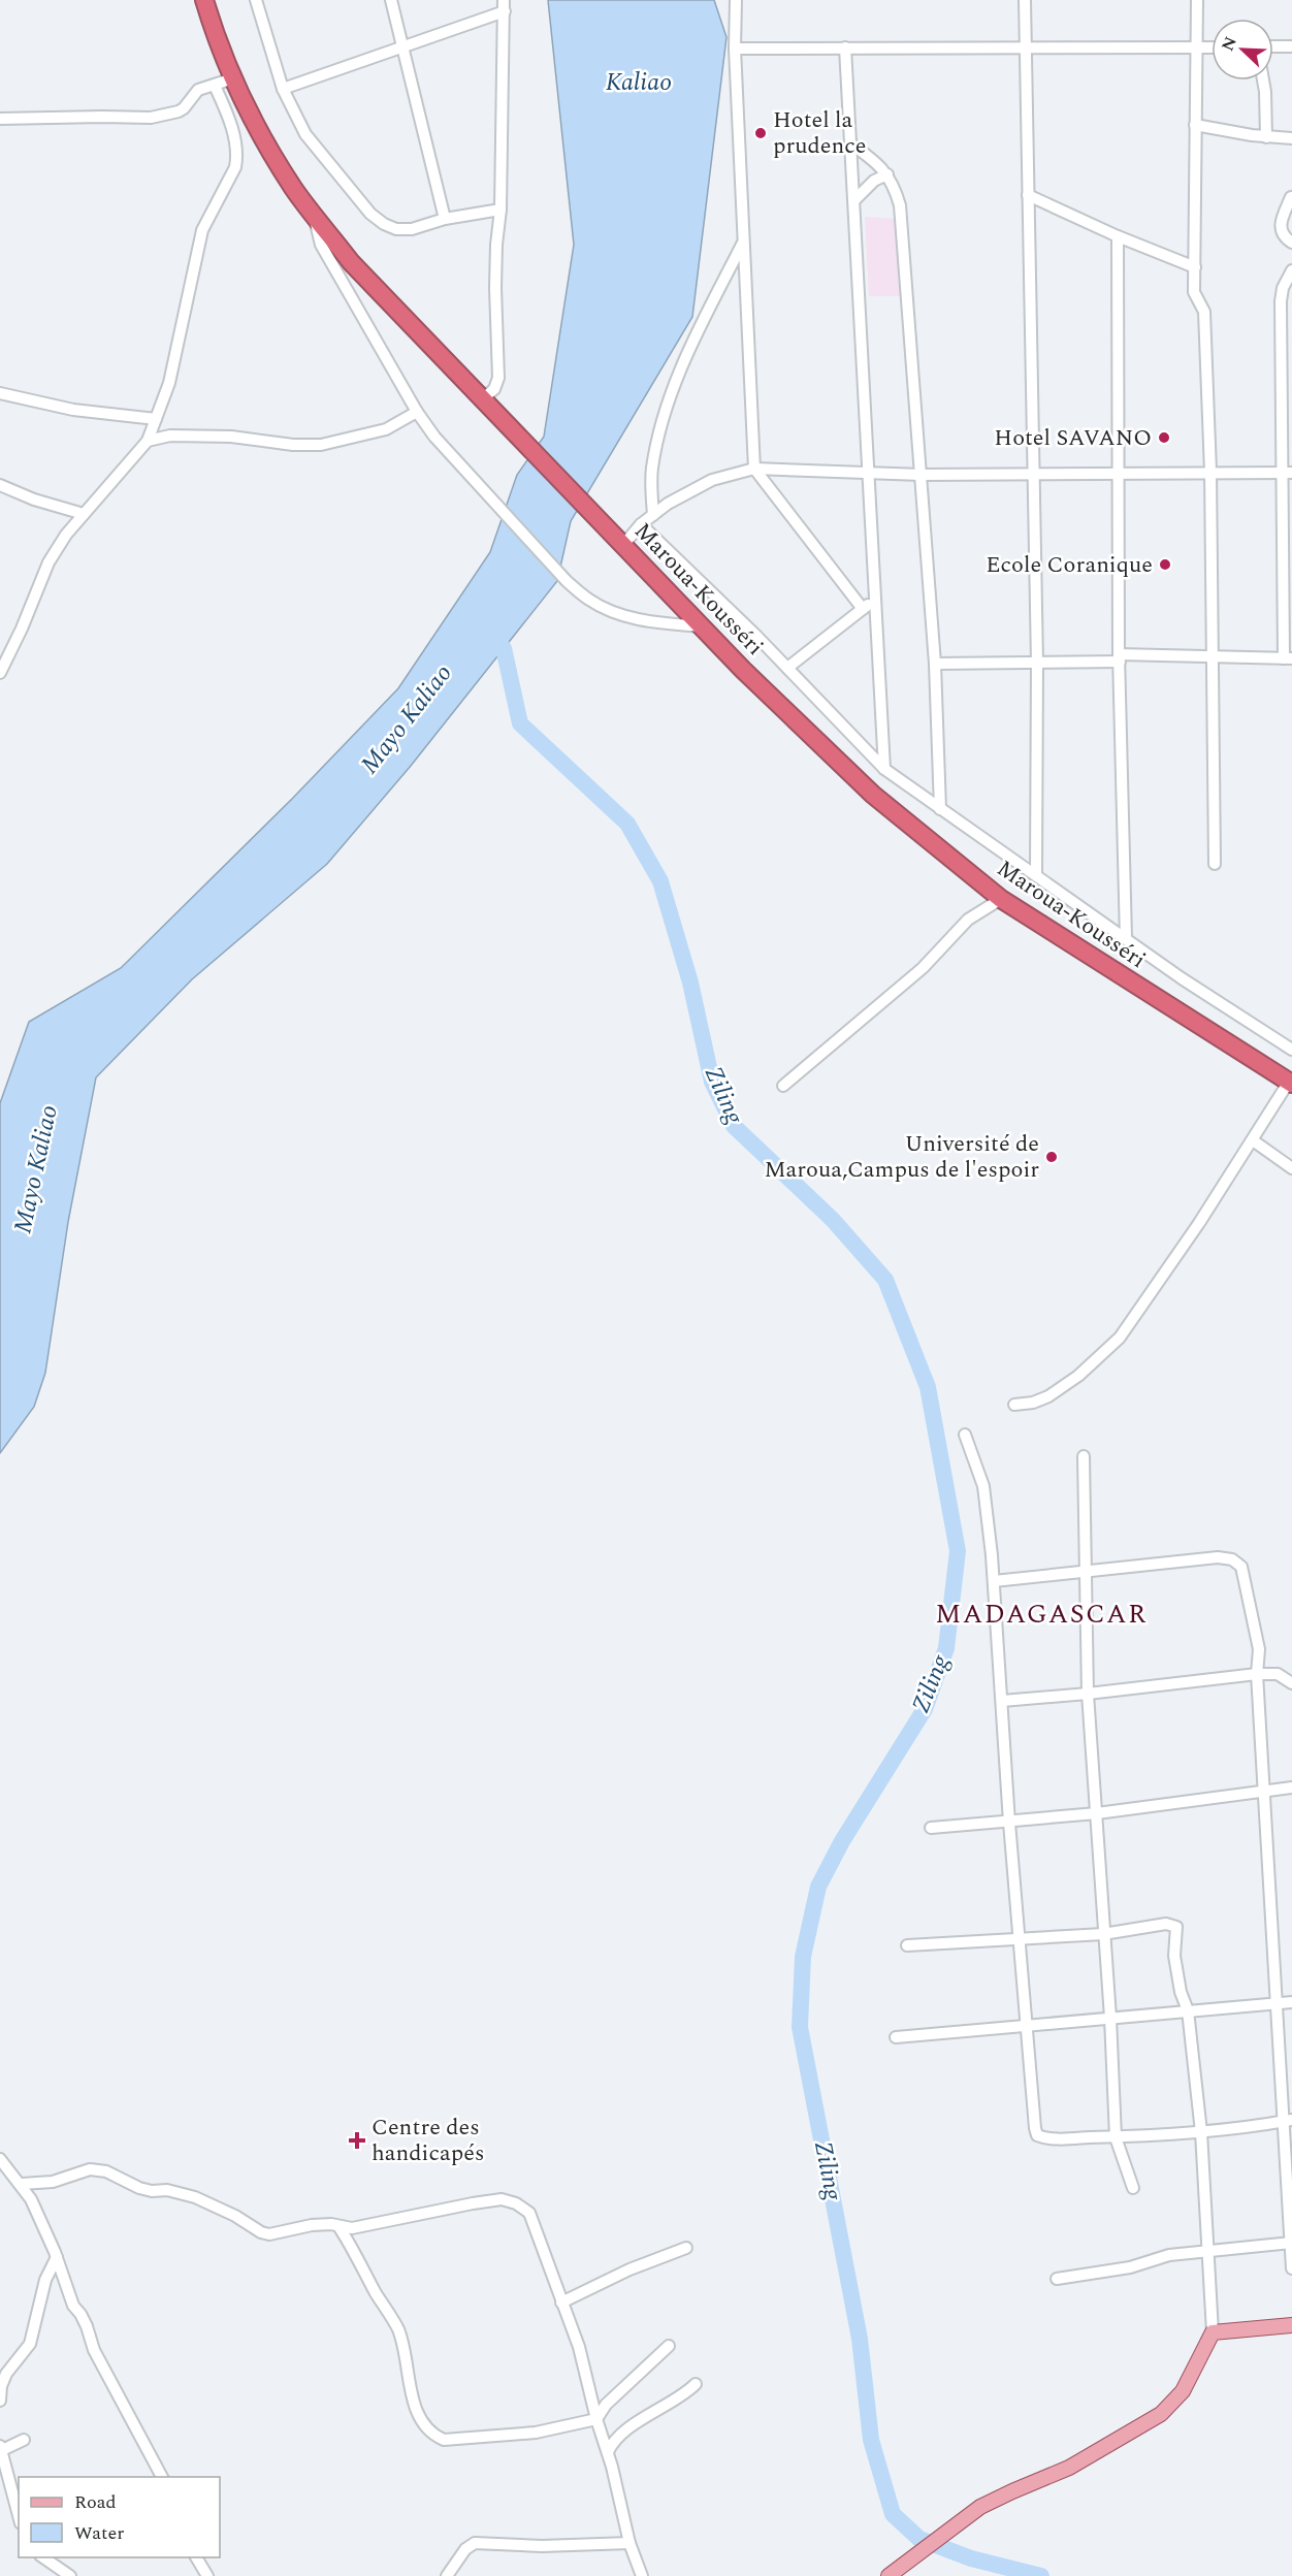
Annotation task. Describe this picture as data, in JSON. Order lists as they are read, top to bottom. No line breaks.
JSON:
{"streets":{"highway":["Maroua-Kousséri"]},"districts":["MADAGASCAR"],"water":["Kaliao","Mayo Kaliao","Ziling"],"places":{"other":["Hotel la prudence","Hotel SAVANO","Ecole Coranique","Université de Maroua,Campus de l'espoir"],"health":["Centre des handicapés"]},"legend":["Road","Water"],"north":"top left"}
